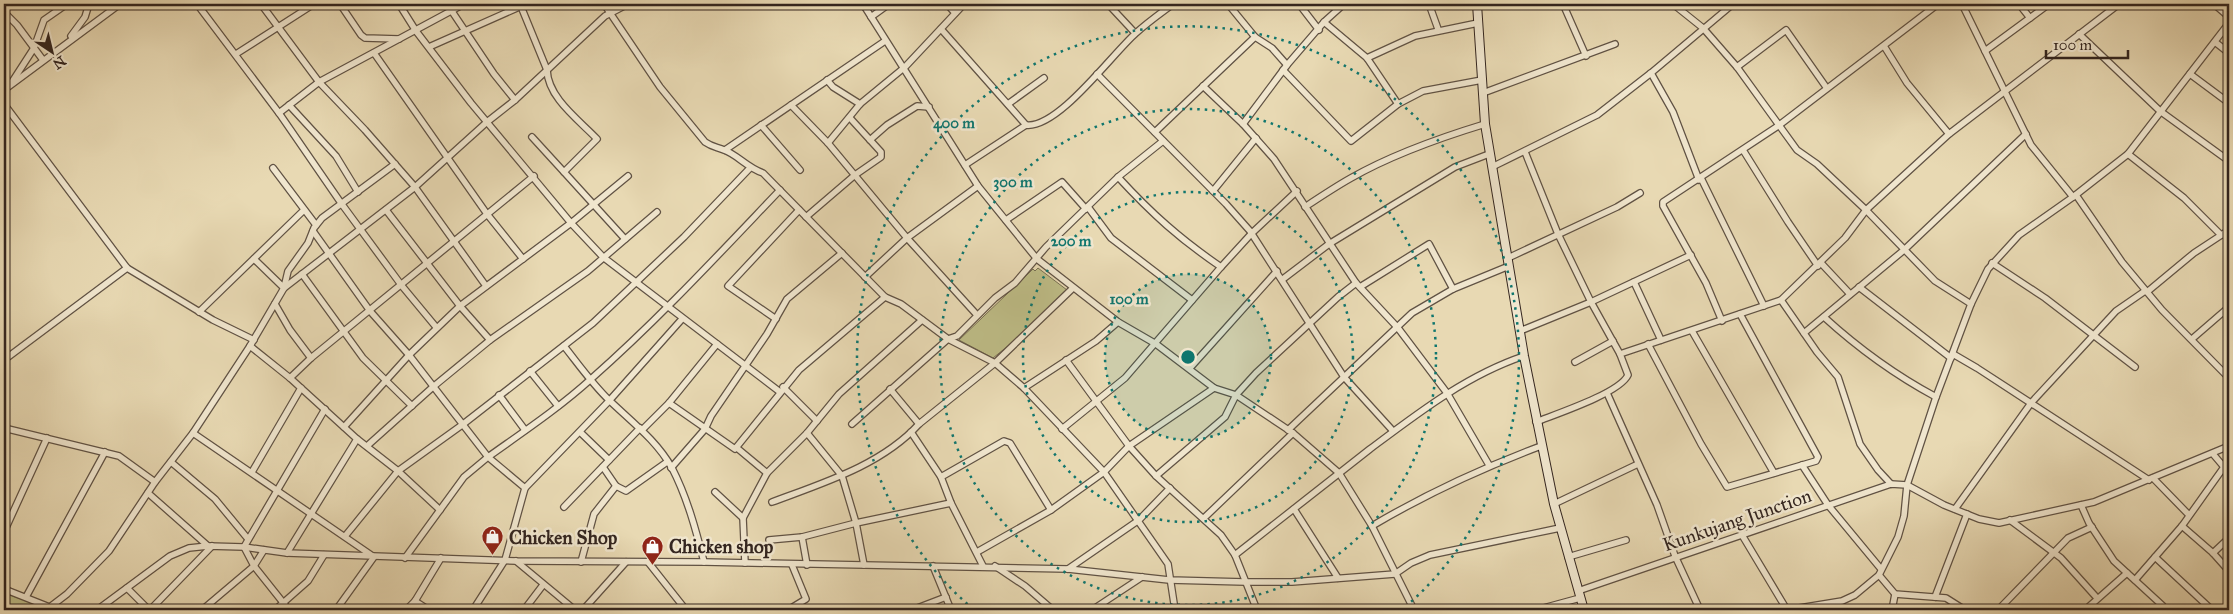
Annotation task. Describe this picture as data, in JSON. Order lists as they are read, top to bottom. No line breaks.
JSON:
{"streets":{"street":["Kunkujang Junction"]},"places":{"shop":["Chicken Shop","Chicken shop"]},"scale_bar":"100 m","north":"bottom right","rings":["400 m","300 m","200 m","100 m"]}
